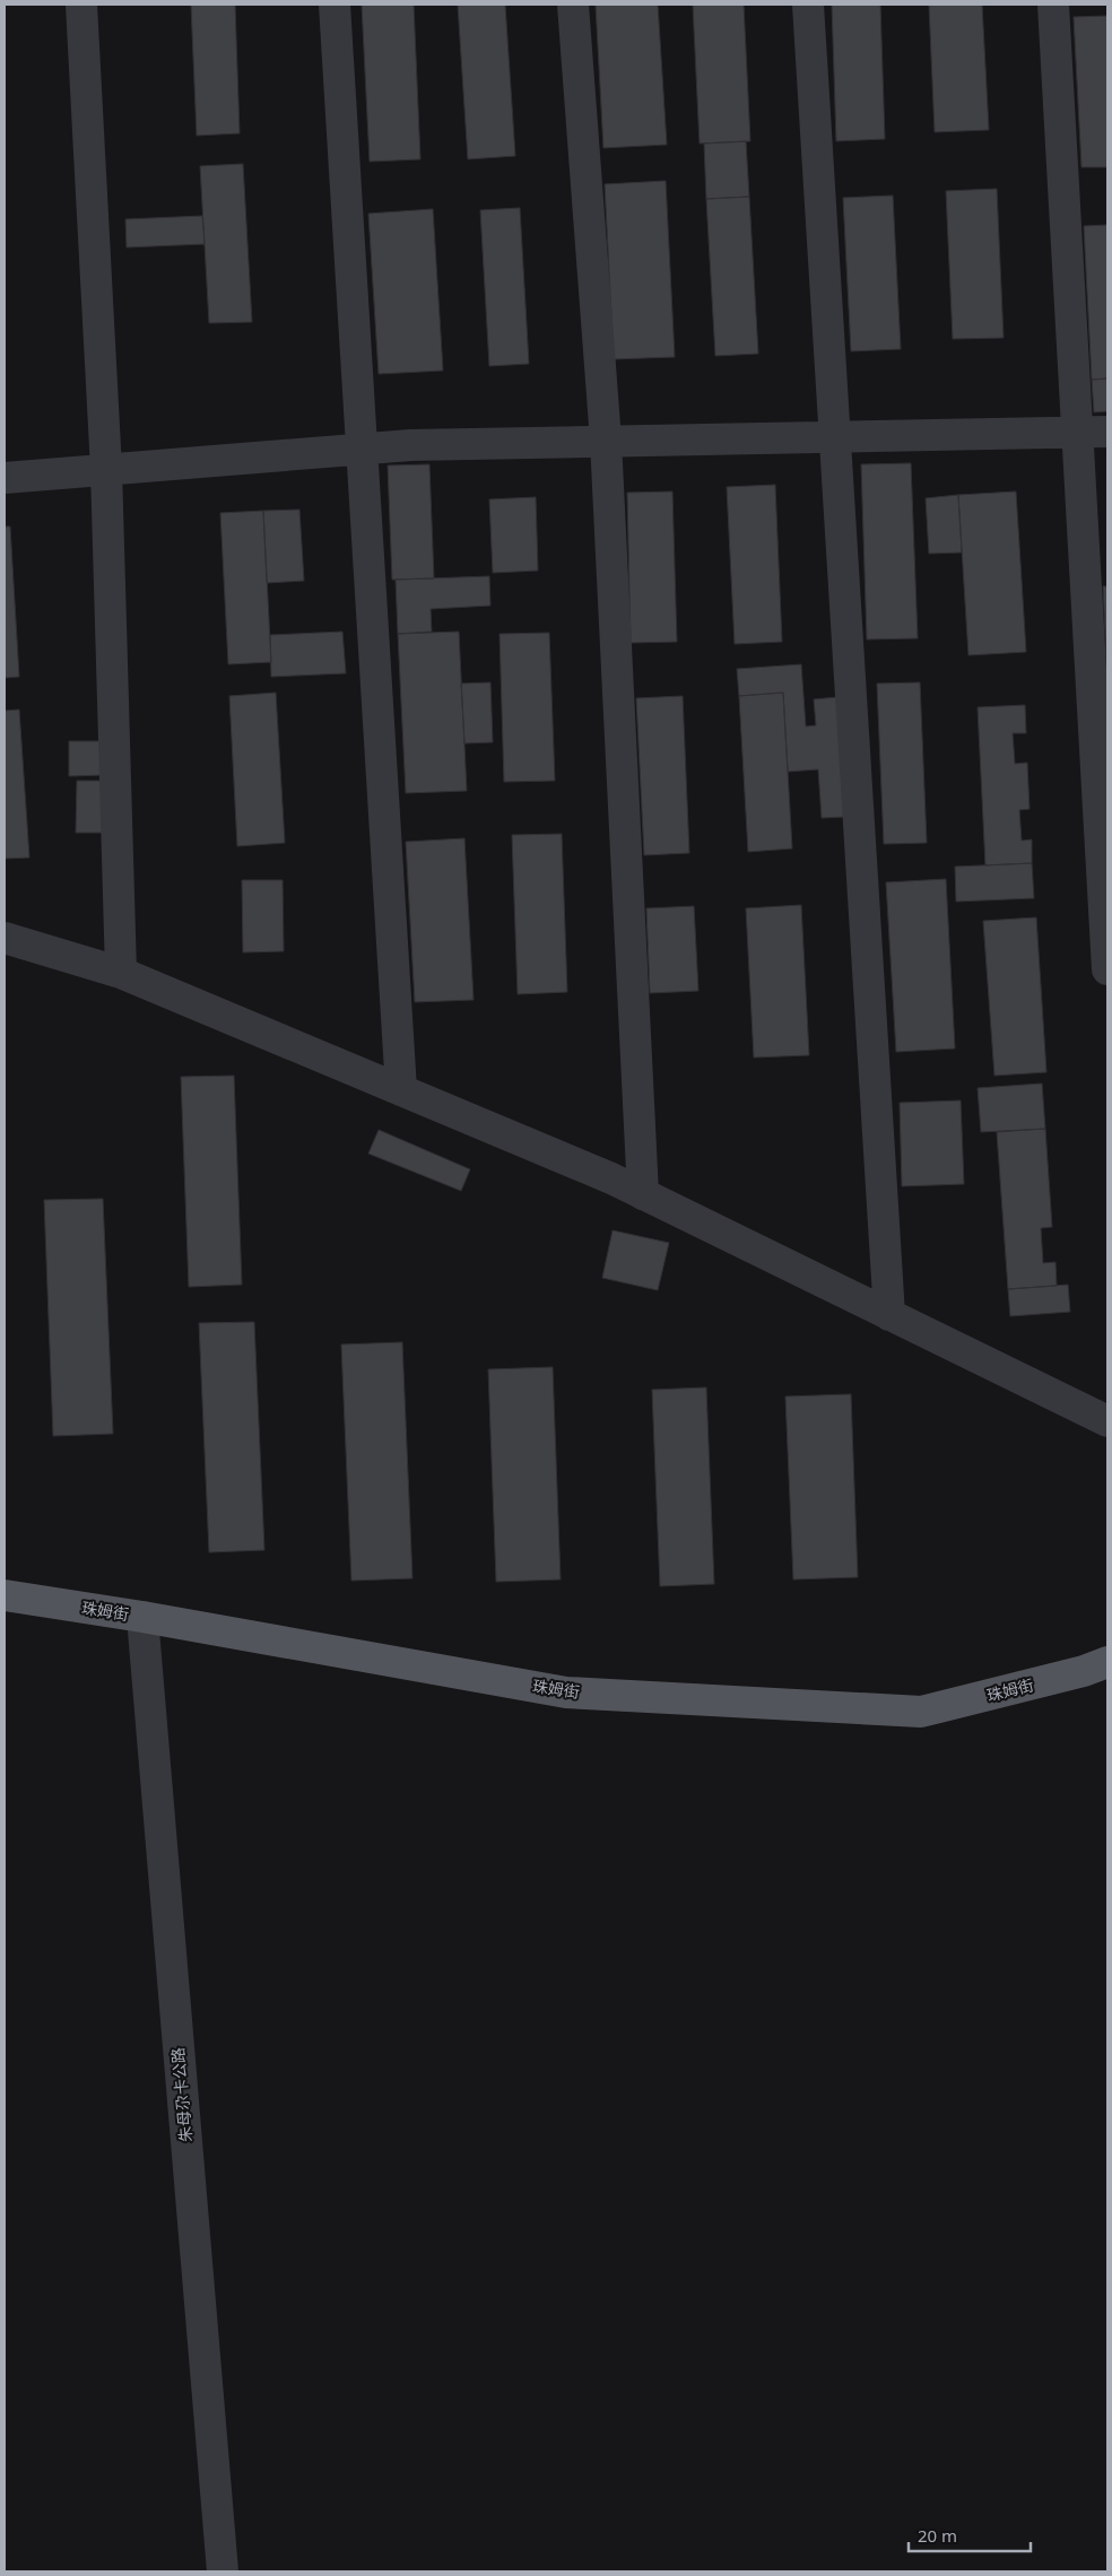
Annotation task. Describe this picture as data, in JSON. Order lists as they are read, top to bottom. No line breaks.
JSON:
{"streets":{"main road":["珠姆街"],"street":["朱母尕卡公路"]},"crossings":[["珠姆街","朱母尕卡公路"]],"scale_bar":"20 m"}
